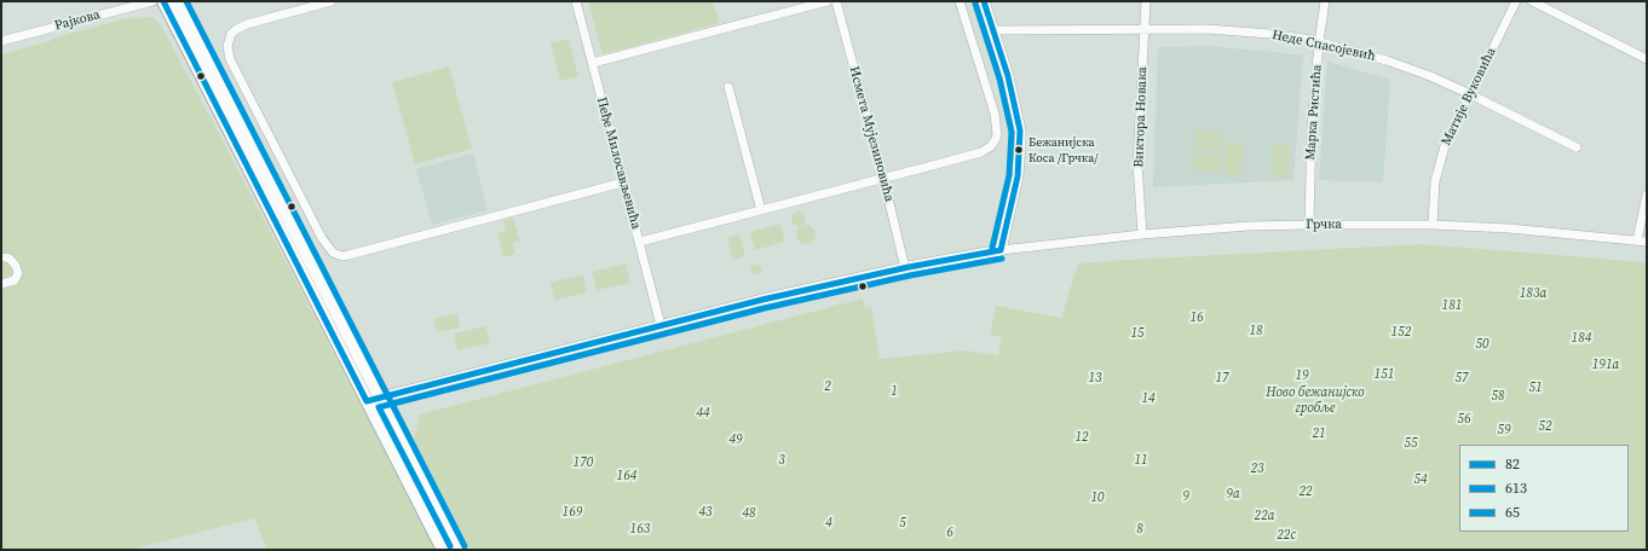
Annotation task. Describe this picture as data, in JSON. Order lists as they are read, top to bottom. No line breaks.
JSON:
{"streets":{"street":["Рајкова","Неде Спасојевић","Матије Вуковића","Марка Ристића","Виктора Новака","Исмета Мујезиновића","Пеђе Милосављевића","Грчка"]},"crossings":[["Неде Спасојевић","Матије Вуковића"],["Неде Спасојевић","Марка Ристића"],["Неде Спасојевић","Виктора Новака"],["Матије Вуковића","Грчка"],["Марка Ристића","Грчка"],["Виктора Новака","Грчка"]],"parks":["183a","181","16","18","152","15","184","50","191a","151","19","13","17","57","2","51","1","Ново бежанијско гробље","58","14","44","56","52","59","21","12","49","55","3","11","170","23","164","54","22","9a","9","10","169","43","48","22a","4","5","163","8","6","22c"],"places":["Бежанијска Коса /Грчка/"],"lines":["transit line 82","transit line 65","transit line 613"],"legend":["82","613","65"]}
